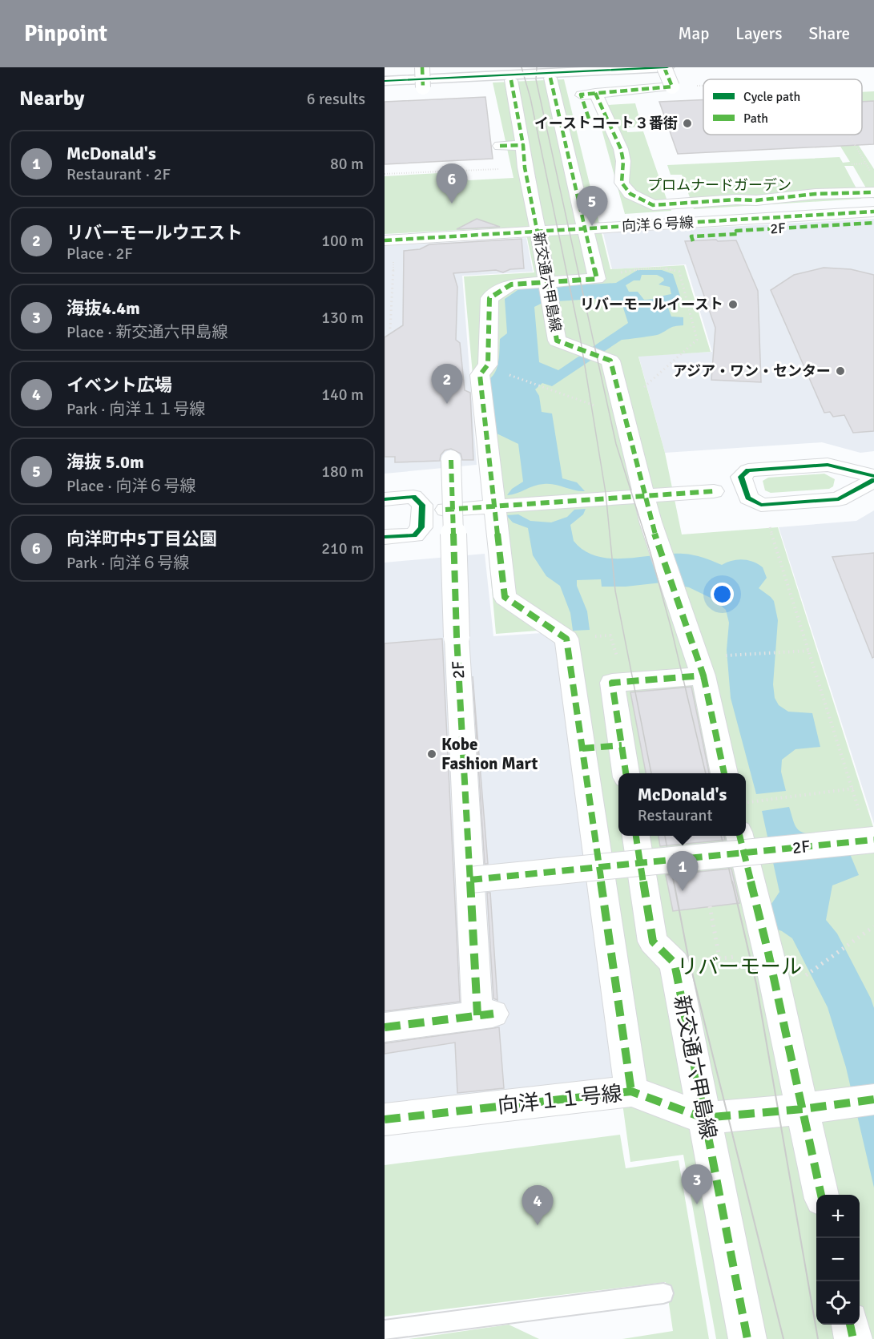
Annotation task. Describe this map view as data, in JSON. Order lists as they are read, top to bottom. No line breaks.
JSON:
{"streets":{"street":["向洋６号線","2F","新交通六甲島線","向洋１１号線"]},"crossings":[["向洋６号線","新交通六甲島線"],["新交通六甲島線","向洋１１号線"]],"parks":["プロムナードガーデン","リバーモール"],"places":["イーストコート３番街","リバーモールイースト","アジア・ワン・センター","Kobe Fashion Mart"],"legend":["Cycle path","Path"],"page":{"header":"Pinpoint","nav":["Map","Layers","Share"],"heading":["Nearby","6 results"],"list":[{"mark":"1","name":"McDonald's","note":"Restaurant · 2F","value":"80 m"},{"mark":"2","name":"リバーモールウエスト","note":"Place · 2F","value":"100 m"},{"mark":"3","name":"海抜4.4m","note":"Place · 新交通六甲島線","value":"130 m"},{"mark":"4","name":"イベント広場","note":"Park · 向洋１１号線","value":"140 m"},{"mark":"5","name":"海抜 5.0m","note":"Place · 向洋６号線","value":"180 m"},{"mark":"6","name":"向洋町中5丁目公園","note":"Park · 向洋６号線","value":"210 m"}],"pins":["6","5","2","1","3","4"],"popup":["McDonald's","Restaurant"],"map_buttons":["+","−"]}}
